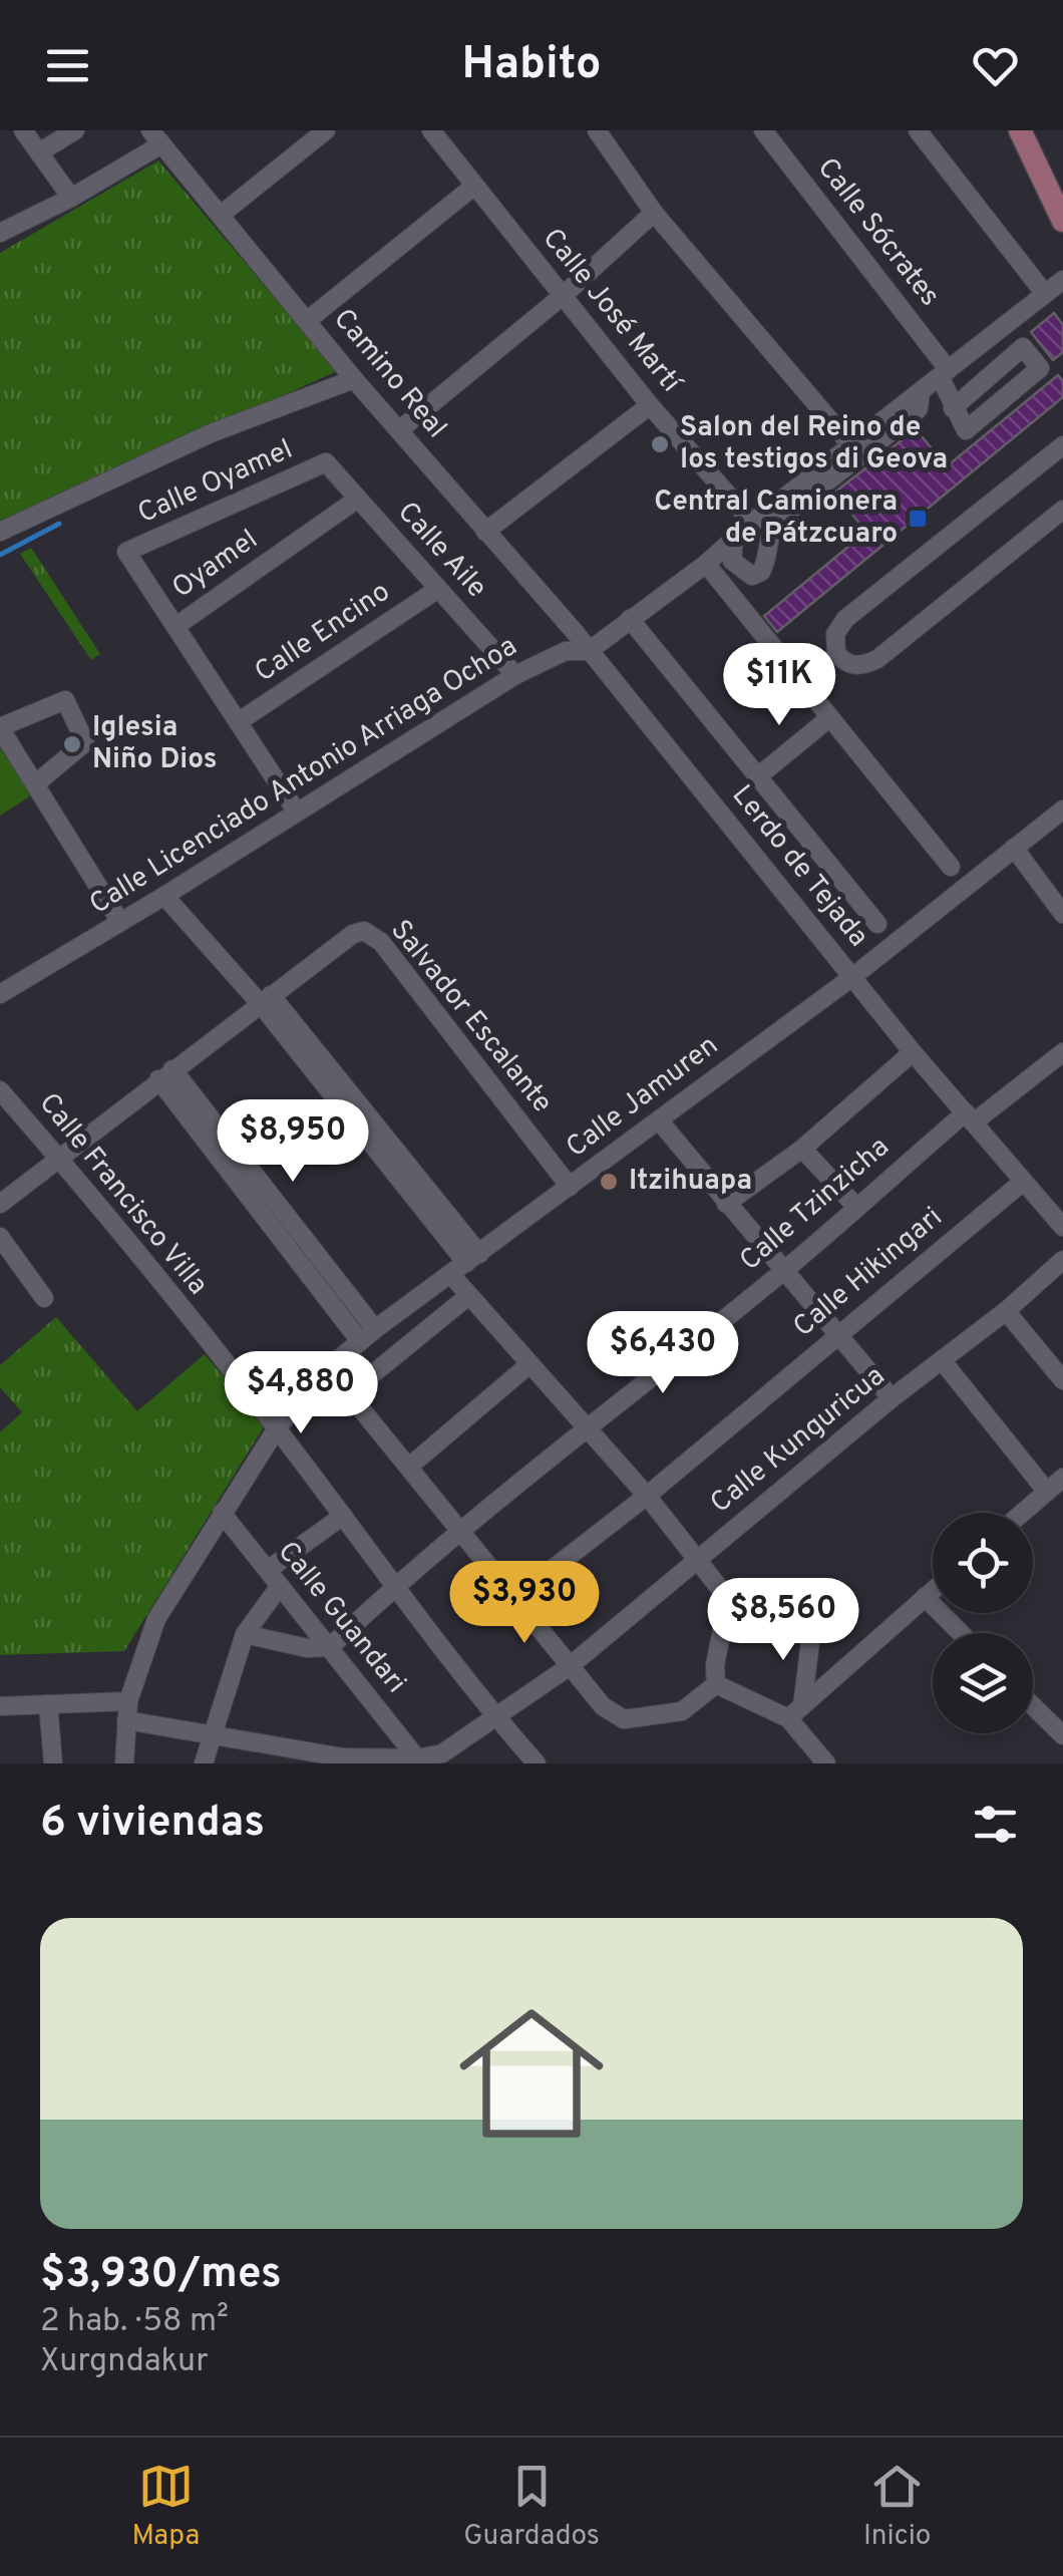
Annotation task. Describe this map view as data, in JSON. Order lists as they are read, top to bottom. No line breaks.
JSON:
{"streets":{"street":["Calle Sócrates","Calle José Martí","Camino Real","Calle Oyamel","Calle Aile","Oyamel","Calle Encino","Calle Licenciado Antonio Arriaga Ochoa","Lerdo de Tejada","Salvador Escalante","Calle Jamuren","Calle Francisco Villa","Calle Tzinzicha","Calle Hikingari","Calle Kunguricua","Calle Guandari"]},"crossings":[["Calle Sócrates","Calle Licenciado Antonio Arriaga Ochoa"],["Calle José Martí","Calle Licenciado Antonio Arriaga Ochoa"],["Camino Real","Calle Licenciado Antonio Arriaga Ochoa"],["Camino Real","Lerdo de Tejada"],["Calle Oyamel","Calle Aile"],["Calle Oyamel","Oyamel"],["Calle Aile","Oyamel"],["Calle Aile","Calle Encino"],["Calle Aile","Calle Licenciado Antonio Arriaga Ochoa"],["Calle Licenciado Antonio Arriaga Ochoa","Lerdo de Tejada"],["Lerdo de Tejada","Calle Jamuren"],["Lerdo de Tejada","Calle Tzinzicha"],["Lerdo de Tejada","Calle Hikingari"],["Salvador Escalante","Calle Jamuren"],["Calle Jamuren","Calle Francisco Villa"],["Calle Jamuren","Calle Guandari"],["Calle Francisco Villa","Calle Tzinzicha"],["Calle Francisco Villa","Calle Kunguricua"],["Calle Tzinzicha","Calle Guandari"],["Calle Kunguricua","Calle Guandari"]],"places":{"other":["Salon del Reino de los testigos di Geova","Iglesia Niño Dios","Itzihuapa"],"transit":["Central Camionera de Pátzcuaro"]},"page":{"header":"Habito","price":["$11K","$8,950","$6,430","$4,880","$3,930","$8,560"],"heading":"6 viviendas","list":[{"name":"$3,930/mes","note":"2 hab. · 58 m² · Xurgndakur"}],"tabs":["Mapa","Guardados","Inicio"]}}
